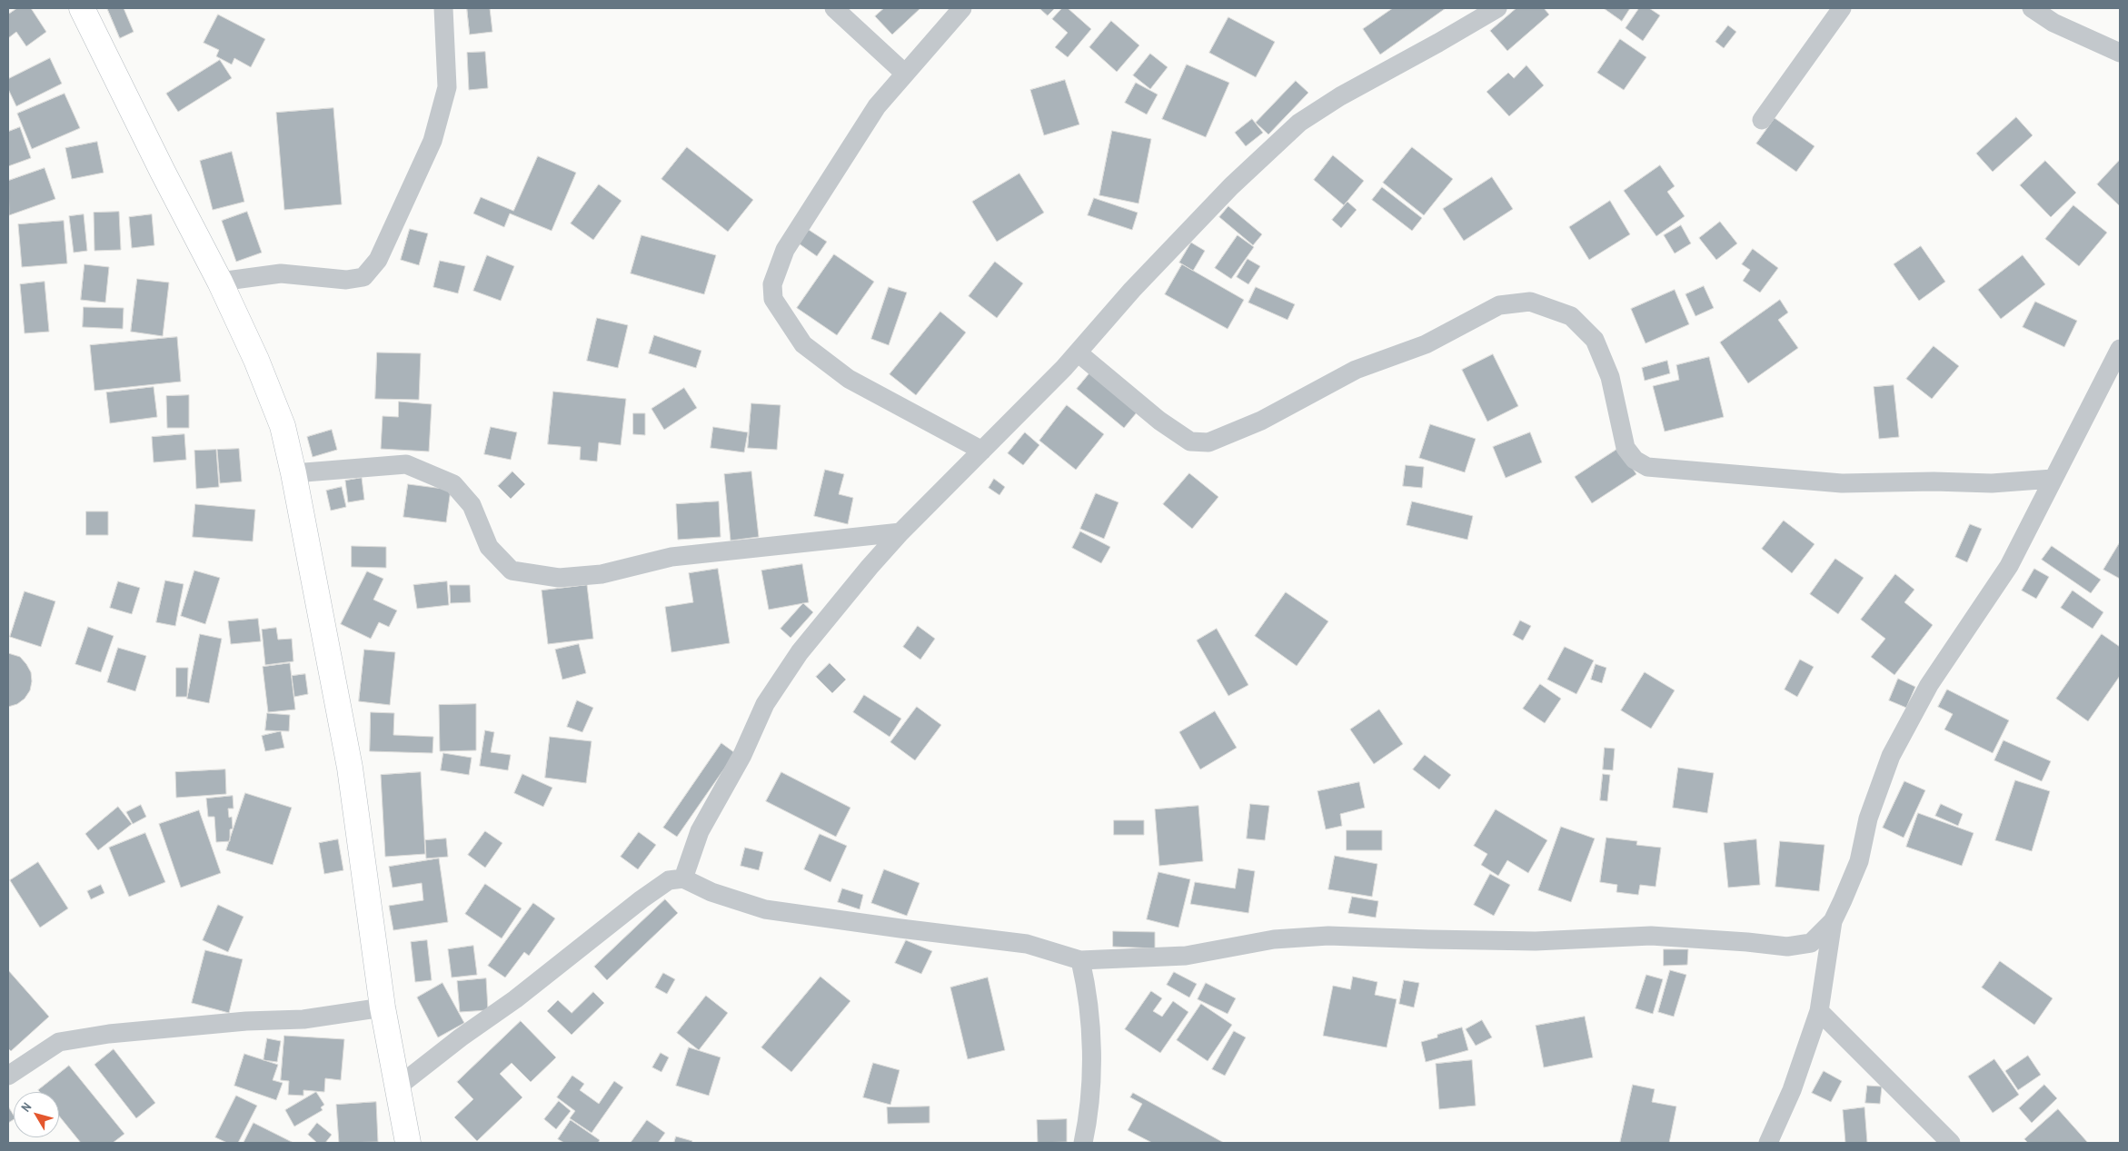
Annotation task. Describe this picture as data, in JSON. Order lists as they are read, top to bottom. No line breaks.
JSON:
{"north":"top left"}
